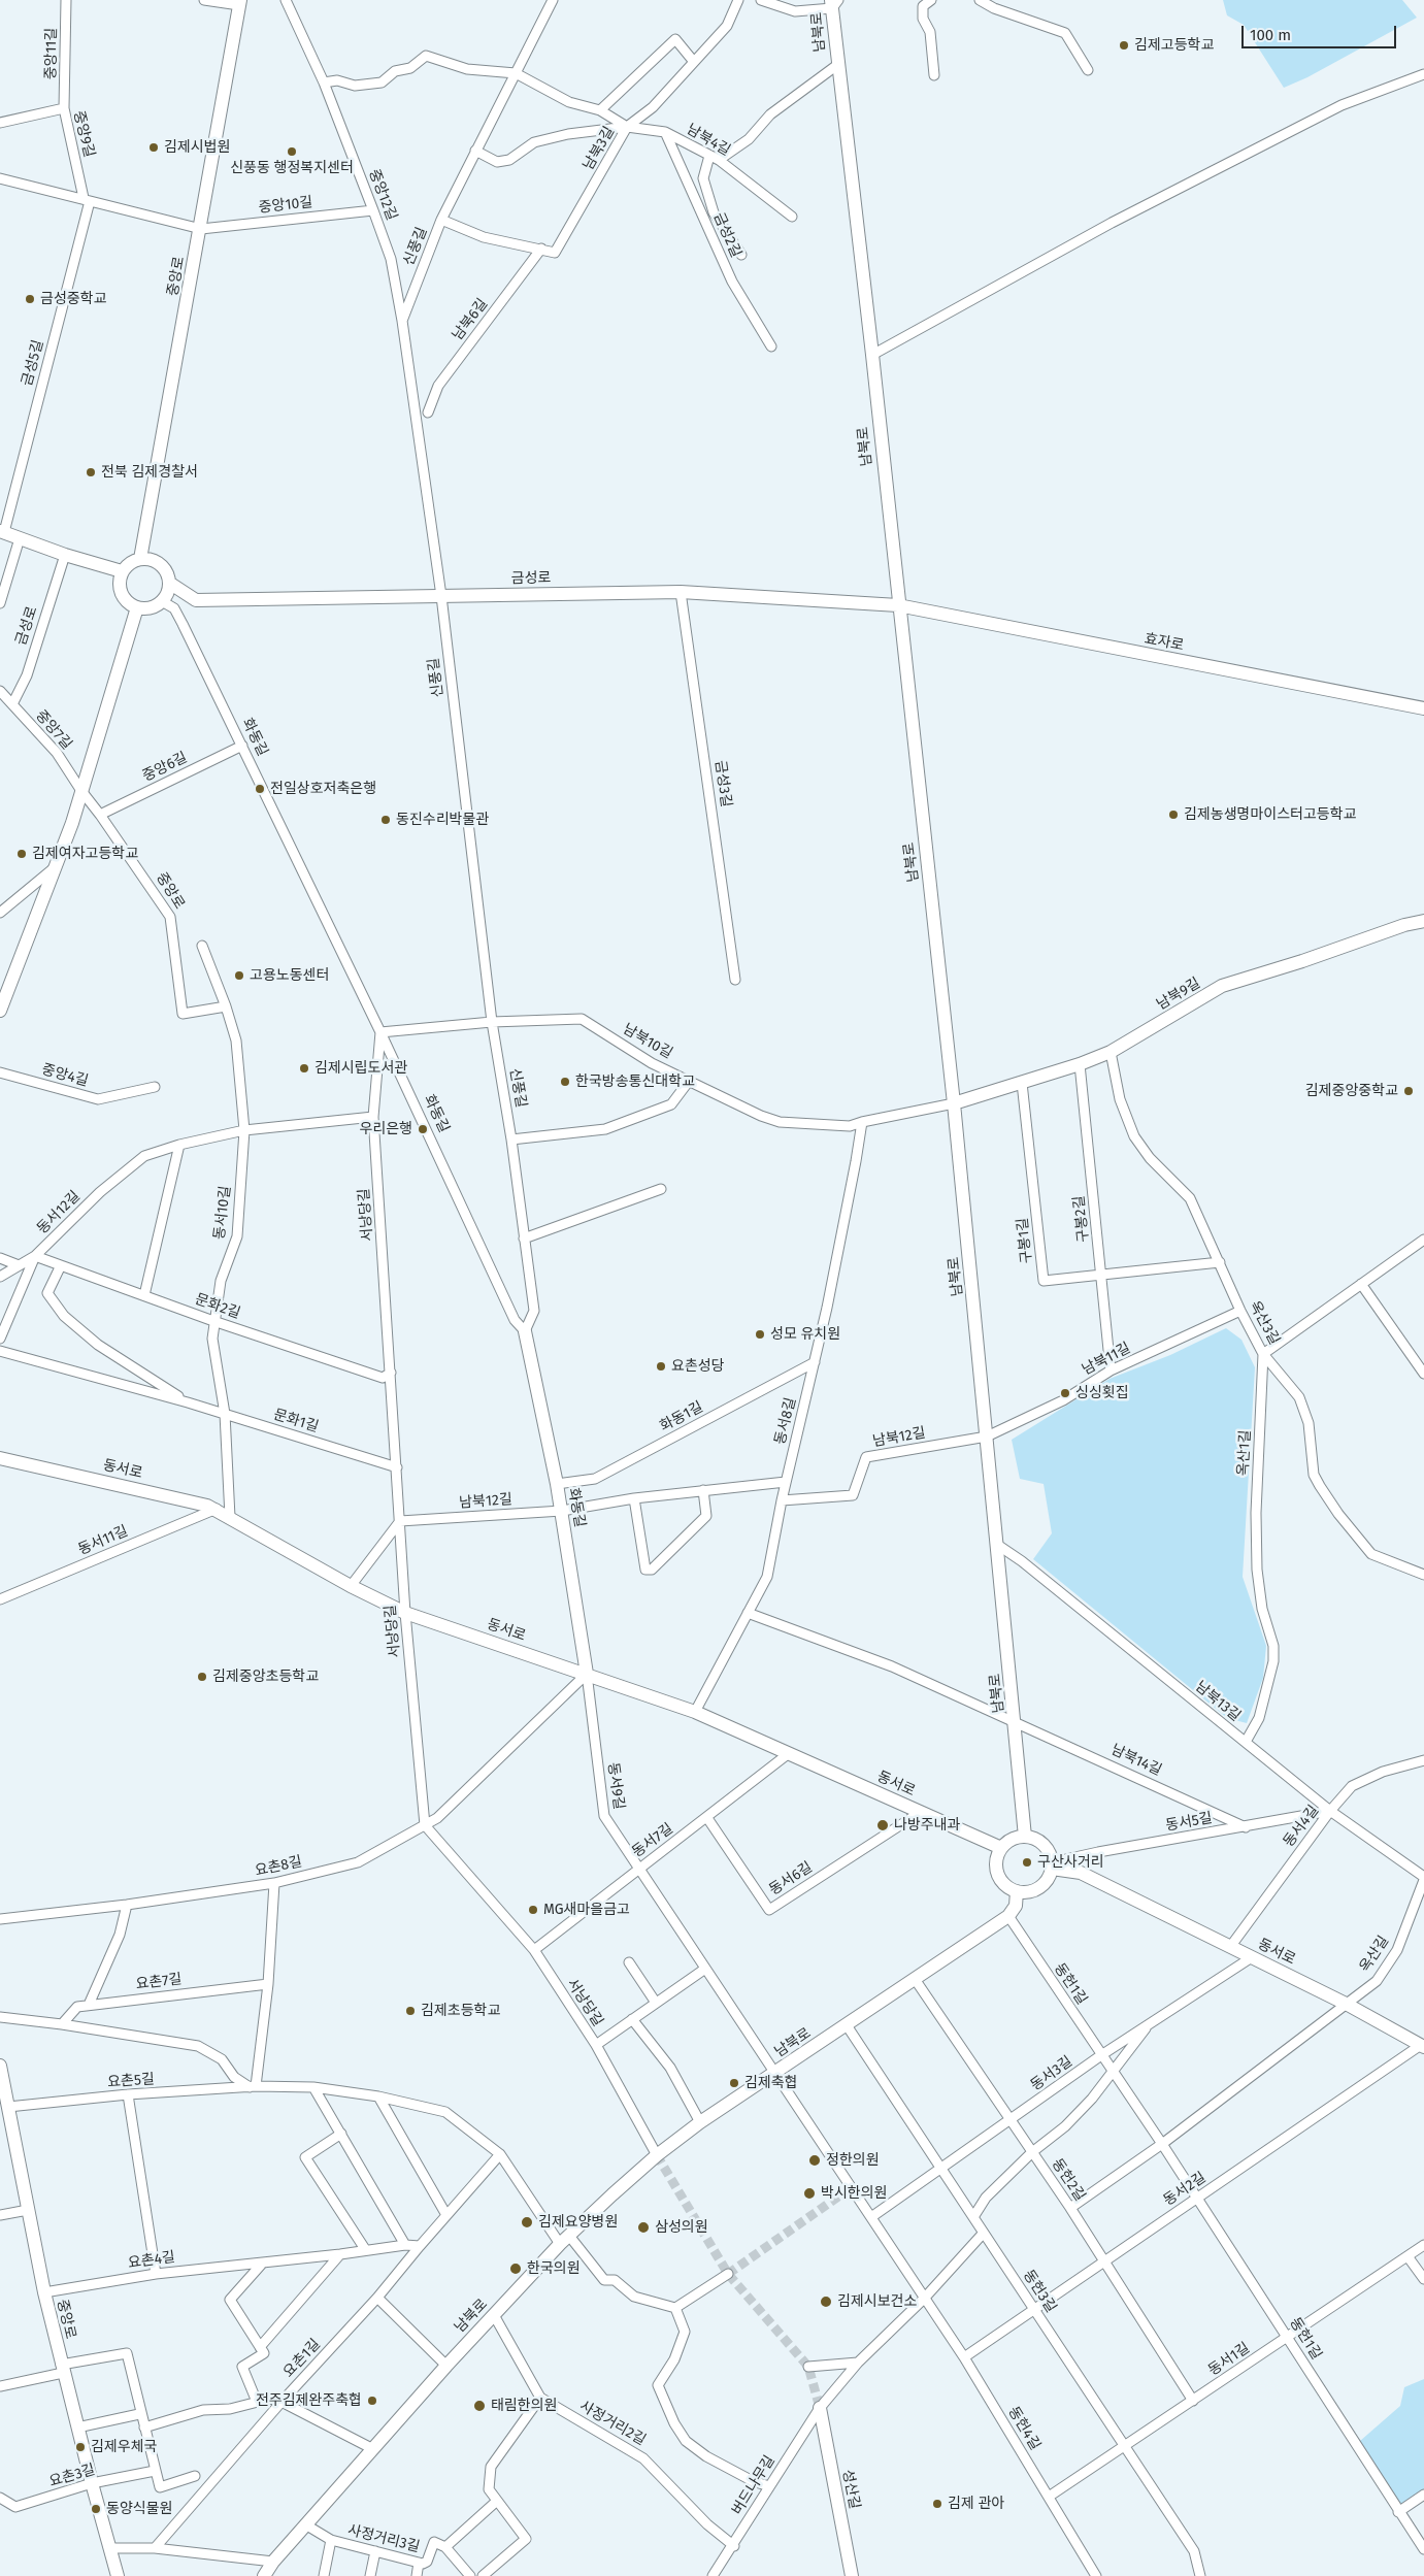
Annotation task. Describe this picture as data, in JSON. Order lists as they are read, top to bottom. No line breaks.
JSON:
{"streets":{"main road":["남북로","중앙로","금성로","효자로","화동길","남북9길","동서로","성산길"],"street":["중앙11길","중앙9길","남북4길","남북3길","중앙12길","중앙10길","금성2길","신풍길","남북6길","금성5길","중앙7길","중앙6길","금성3길","남북10길","중앙4길","동서12길","동서10길","서낭당길","구봉2길","구봉1길","문화2길","옥산3길","남북11길","화동1길","문화1길","동서8길","남북12길","옥산1길","동서11길","남북13길","남북14길","동서9길","동서5길","동서4길","동서7길","요촌8길","동서6길","옥산길","요촌7길","동헌1길","동서3길","요촌5길","동헌2길","동서2길","요촌4길","동헌3길","요촌1길","동서1길","사정거리2길","동헌4길","요촌3길","버드나무길","사정거리3길"]},"crossings":[["남북로","금성로"],["남북로","효자로"],["남북로","남북9길"],["남북로","남북10길"],["남북로","서낭당길"],["남북로","남북11길"],["남북로","동서8길"],["남북로","남북12길"],["남북로","동서로"],["남북로","남북13길"],["남북로","남북14길"],["남북로","동서9길"],["남북로","동서5길"],["남북로","동헌1길"],["남북로","요촌5길"],["남북로","동헌2길"],["남북로","동헌3길"],["남북로","동헌4길"],["남북로","사정거리3길"],["중앙11길","중앙9길"],["중앙9길","금성5길"],["남북4길","남북3길"],["남북4길","금성2길"],["남북4길","신풍길"],["남북3길","신풍길"],["남북3길","남북6길"],["중앙12길","중앙10길"],["중앙12길","신풍길"],["중앙10길","중앙로"],["신풍길","남북6길"],["신풍길","금성로"],["신풍길","화동길"],["신풍길","남북10길"],["중앙로","금성로"],["중앙로","중앙7길"],["중앙로","화동길"],["중앙로","중앙6길"],["중앙로","동서10길"],["중앙로","요촌5길"],["중앙로","요촌4길"],["중앙로","요촌3길"],["금성로","효자로"],["금성로","중앙7길"],["금성로","화동길"],["금성로","금성3길"],["화동길","중앙6길"],["화동길","남북10길"],["화동길","서낭당길"],["화동길","화동1길"],["화동길","남북12길"],["화동길","동서로"],["화동길","동서9길"],["남북9길","남북10길"],["남북9길","구봉2길"],["남북9길","구봉1길"],["남북9길","옥산3길"],["남북10길","서낭당길"],["남북10길","동서8길"],["동서12길","동서10길"],["동서12길","서낭당길"],["동서12길","문화2길"],["동서10길","문화2길"],["동서10길","문화1길"],["동서10길","동서로"],["서낭당길","문화2길"],["서낭당길","문화1길"],["서낭당길","남북12길"],["서낭당길","동서로"],["서낭당길","동서7길"],["서낭당길","요촌8길"],["구봉2길","구봉1길"],["구봉2길","남북11길"],["구봉1길","옥산3길"],["문화2길","문화1길"],["옥산3길","남북11길"],["옥산3길","옥산1길"],["남북11길","남북12길"],["화동1길","동서8길"],["동서8길","남북12길"],["동서8길","동서로"],["옥산1길","남북13길"],["동서로","동서11길"],["동서로","동서9길"],["동서로","동서5길"],["동서로","동서4길"],["동서로","동서7길"],["동서로","동서6길"],["동서로","옥산길"],["동서로","동서3길"],["동서로","동서2길"],["남북13길","동서5길"],["남북13길","동서4길"],["남북14길","동서5길"],["동서9길","동서7길"],["동서9길","동헌4길"],["동서5길","동서4길"],["동서7길","동서6길"],["동헌1길","동서3길"],["동헌1길","동서2길"],["동헌1길","동서1길"],["동서3길","동헌2길"],["동서3길","동헌3길"],["동서3길","동헌4길"],["요촌5길","요촌1길"],["동헌2길","동서2길"],["동헌2길","동서1길"],["동서2길","동헌3길"],["동서2길","동헌4길"],["요촌4길","요촌1길"],["동헌3길","동서1길"],["동서1길","동헌4길"],["사정거리2길","버드나무길"],["버드나무길","성산길"]],"places":["김제고등학교","김제시법원","신풍동 행정복지센터","금성중학교","전북 김제경찰서","전일상호저축은행","김제농생명마이스터고등학교","동진수리박물관","김제여자고등학교","고용노동센터","김제시립도서관","한국방송통신대학교","김제중앙중학교","우리은행","성모 유치원","요촌성당","싱싱횟집","김제중앙초등학교","나방주내과","구산사거리","MG새마을금고","김제초등학교","김제축협","정한의원","박시한의원","김제요양병원","삼성의원","한국의원","김제시보건소","전주김제완주축협","태림한의원","김제우체국","김제 관아","동양식물원"],"scale_bar":"100 m"}
